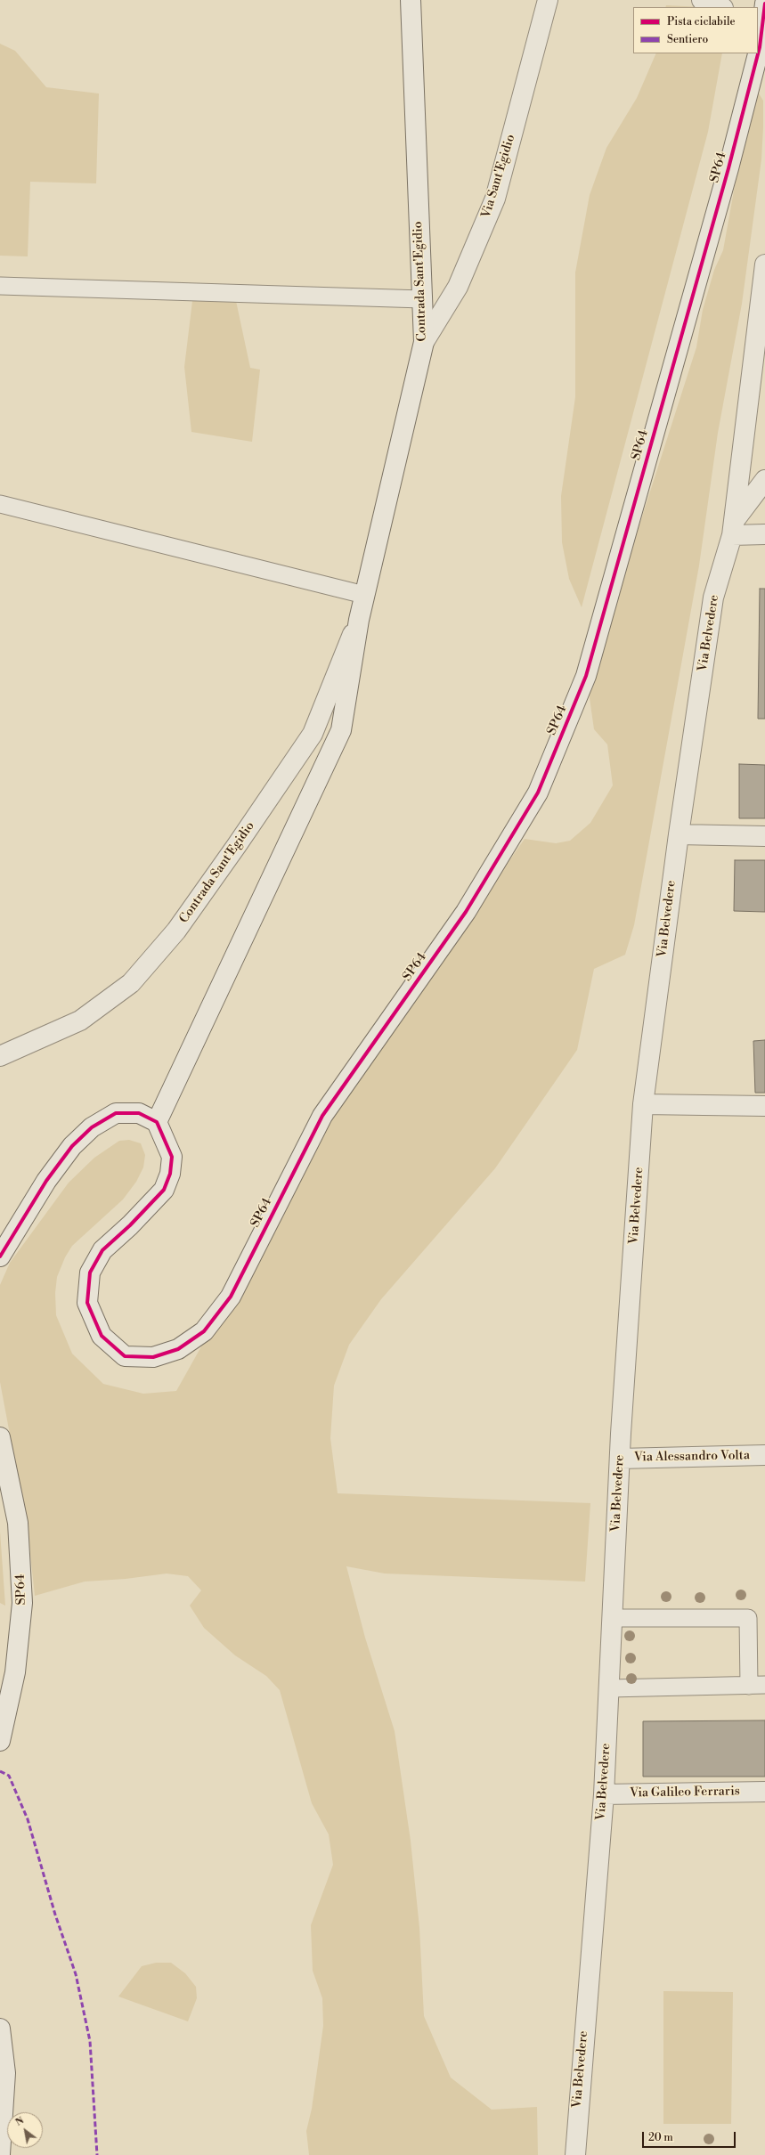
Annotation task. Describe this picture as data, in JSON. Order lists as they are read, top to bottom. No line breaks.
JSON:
{"streets":{"street":["SP64","Via Sant'Egidio","Contrada Sant'Egidio","Via Belvedere","Via Alessandro Volta","Via Galileo Ferraris"]},"crossings":[["SP64","Contrada Sant'Egidio"],["Via Sant'Egidio","Contrada Sant'Egidio"],["Via Belvedere","Via Alessandro Volta"],["Via Belvedere","Via Galileo Ferraris"]],"legend":["Pista ciclabile","Sentiero"],"scale_bar":"20 m","north":"top left"}
